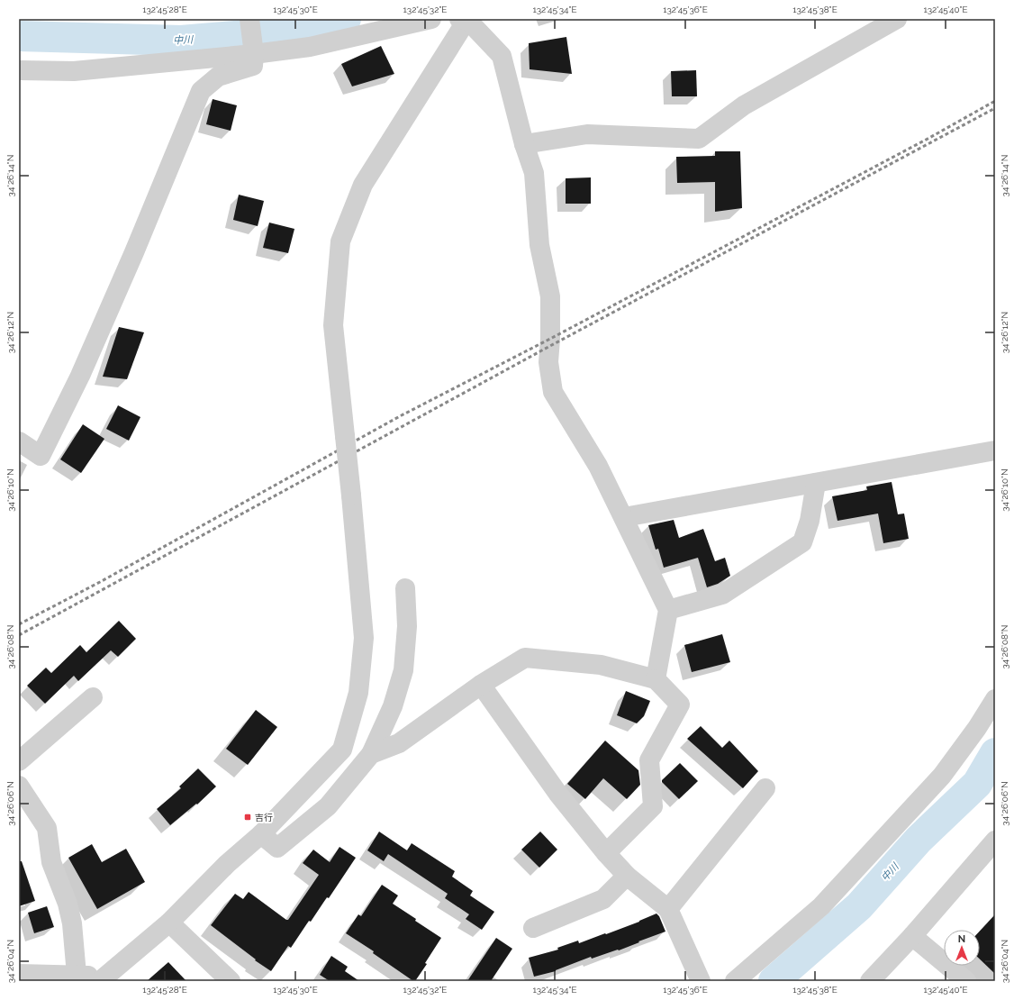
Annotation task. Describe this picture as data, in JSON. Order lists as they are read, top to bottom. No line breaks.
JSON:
{"water":["中川"],"places":{"transit":["吉行"]},"north":"top","coordinates":["132°45'28\"E","132°45'30\"E","132°45'32\"E","132°45'34\"E","132°45'36\"E","132°45'38\"E","132°45'40\"E","34°26'14\"N","34°26'12\"N","34°26'10\"N","34°26'08\"N","34°26'06\"N","34°26'04\"N"]}
